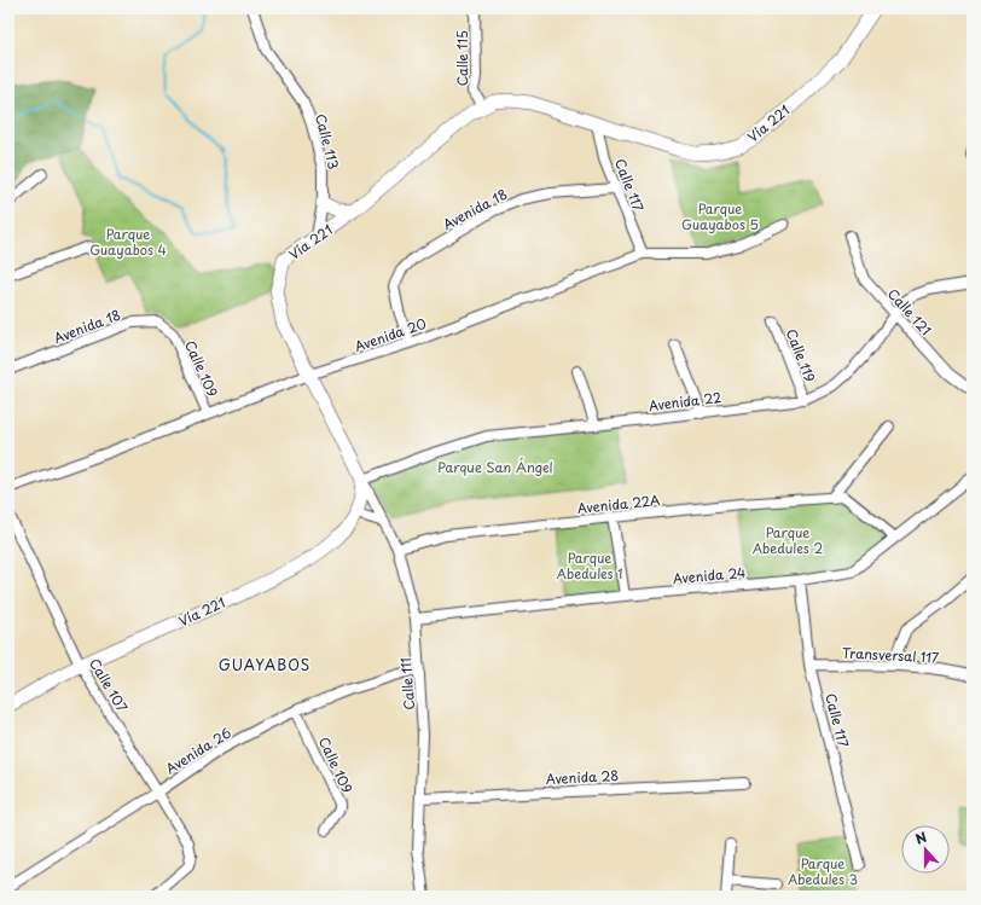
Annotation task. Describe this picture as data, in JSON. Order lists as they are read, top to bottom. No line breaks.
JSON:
{"streets":{"main road":["Vía 221"],"street":["Calle 115","Calle 113","Calle 117","Avenida 18","Calle 121","Avenida 20","Calle 119","Calle 109","Avenida 22","Avenida 22A","Avenida 24","Transversal 117","Calle 111","Calle 107","Avenida 26","Avenida 28"]},"crossings":[["Calle 115","Vía 221"],["Vía 221","Calle 113"],["Vía 221","Calle 117"],["Vía 221","Avenida 20"],["Vía 221","Avenida 22"],["Vía 221","Calle 111"],["Vía 221","Calle 107"],["Calle 117","Avenida 18"],["Calle 117","Avenida 20"],["Calle 117","Avenida 24"],["Calle 117","Transversal 117"],["Avenida 18","Avenida 20"],["Avenida 18","Calle 109"],["Calle 121","Avenida 22"],["Avenida 20","Calle 109"],["Calle 119","Avenida 22"],["Calle 109","Avenida 26"],["Avenida 22","Calle 111"],["Avenida 22A","Avenida 24"],["Avenida 22A","Calle 111"],["Avenida 24","Calle 111"],["Calle 111","Avenida 26"],["Calle 111","Avenida 28"],["Calle 107","Avenida 26"]],"districts":["GUAYABOS"],"parks":["Parque Guayabos 5","Parque Guayabos 4","Parque San Ángel","Parque Abedules 2","Parque Abedules 1","Parque Abedules 3"],"north":"top"}
